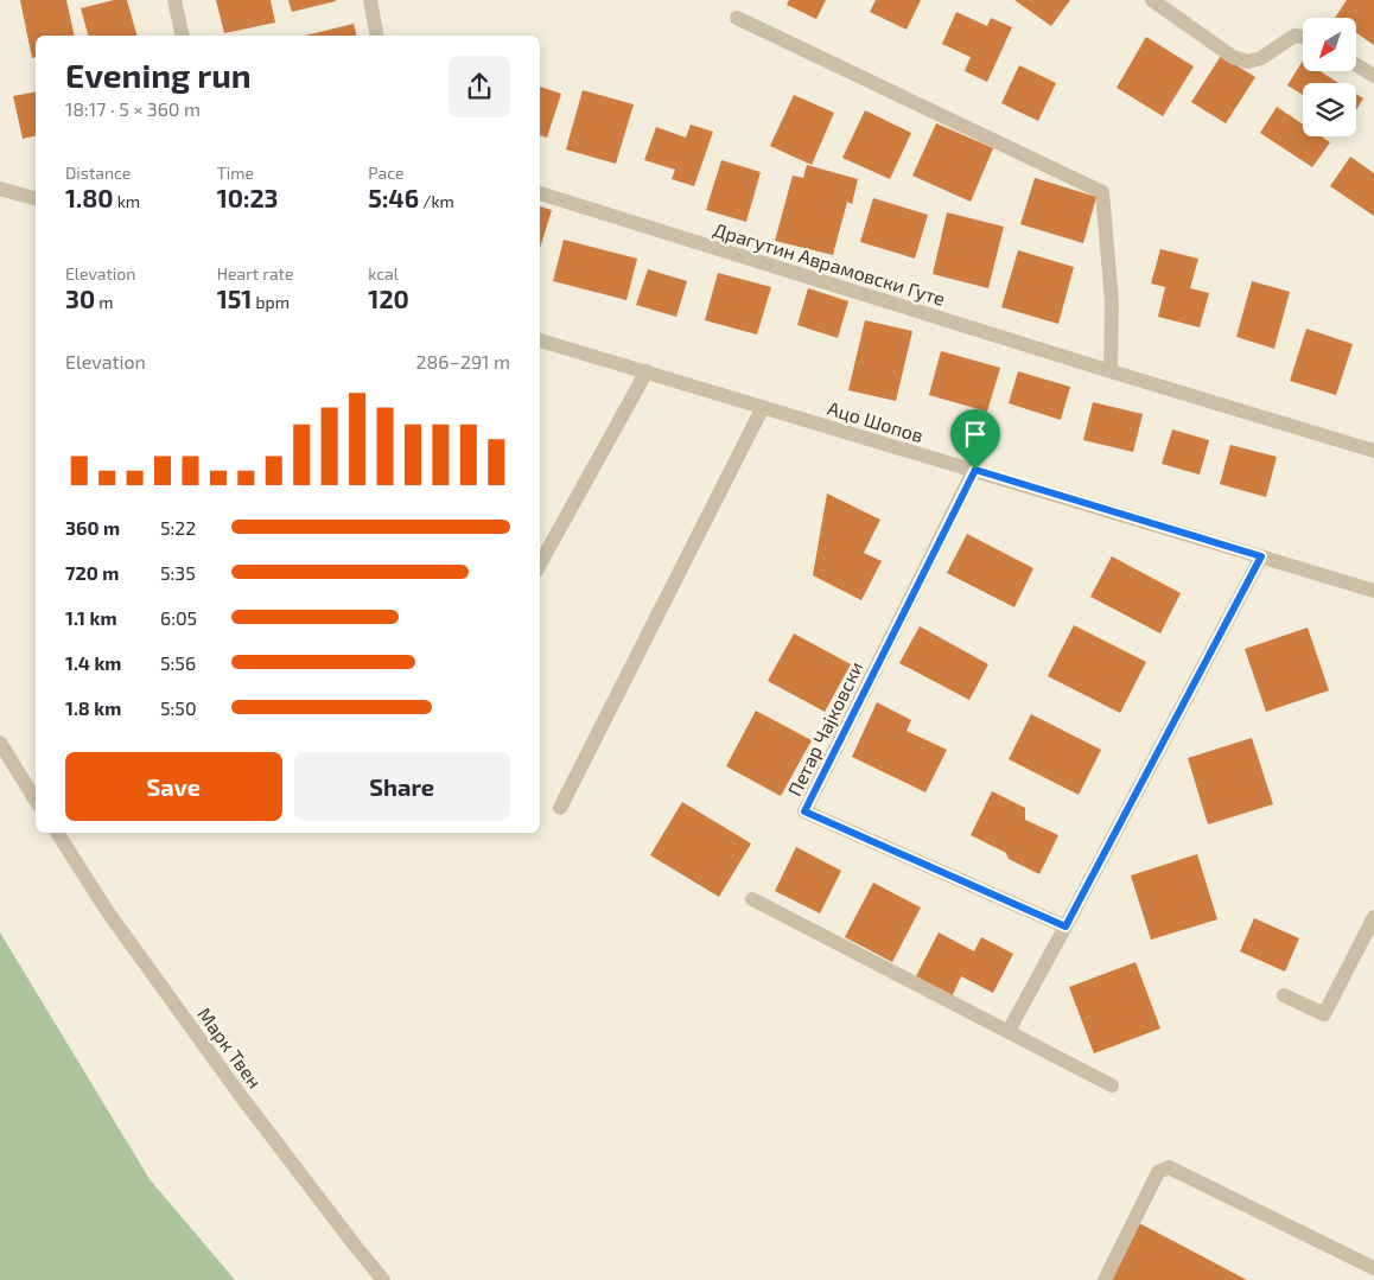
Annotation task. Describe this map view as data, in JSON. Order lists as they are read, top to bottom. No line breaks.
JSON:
{"streets":{"street":["Драгутин Аврамовски Гуте","Ацо Шопов","Петар Чајковски","Марк Твен"]},"crossings":[["Ацо Шопов","Петар Чајковски"]],"north":"bottom left","page":{"heading":["Evening run","18:17 · 5 × 360 m"],"stats":[["Distance","1.80 km"],["Time","10:23"],["Pace","5:46 /km"],["Elevation","30 m"],["Heart rate","151 bpm"],["kcal","120"]],"chart":["Elevation","286–291 m"],"list":[{"name":"360 m","note":"5:22"},{"name":"720 m","note":"5:35"},{"name":"1.1 km","note":"6:05"},{"name":"1.4 km","note":"5:56"},{"name":"1.8 km","note":"5:50"}],"buttons":["Save","Share"]}}
